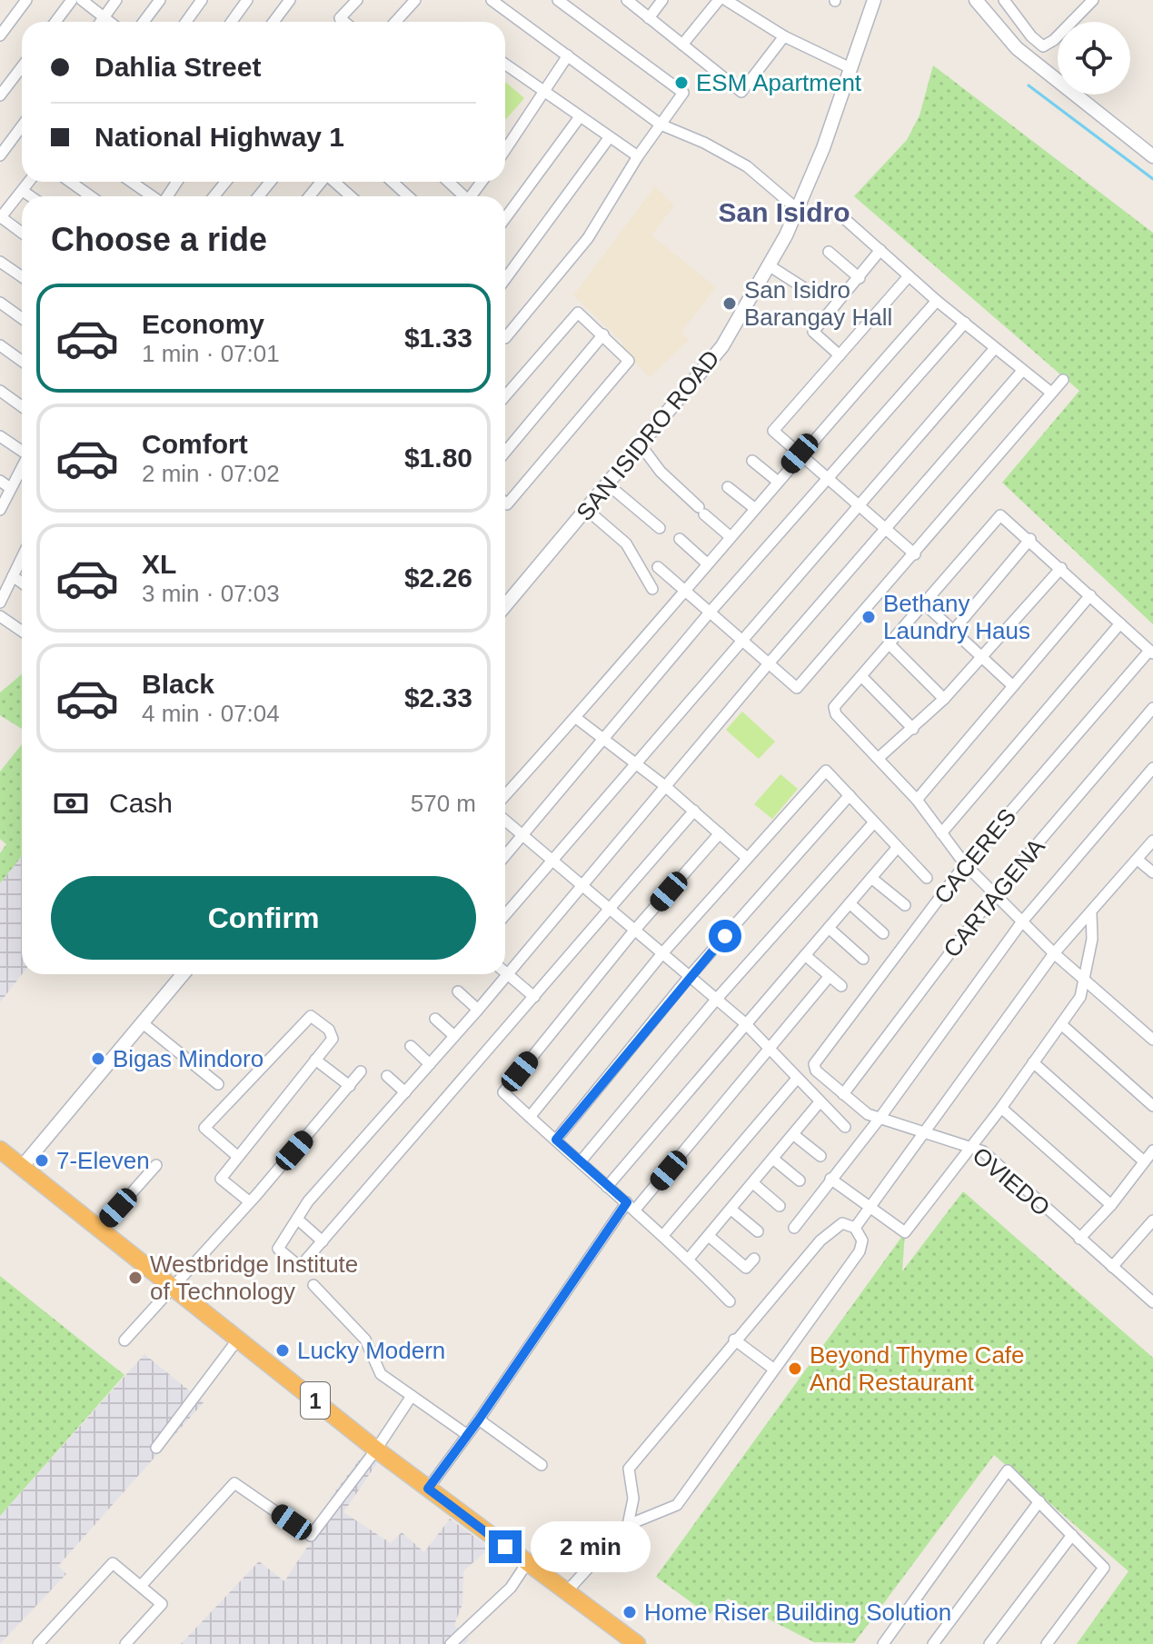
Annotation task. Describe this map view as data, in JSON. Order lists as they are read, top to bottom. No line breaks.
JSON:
{"streets":{"highway":["1"],"street":["SAN ISIDRO ROAD","CACERES","CARTAGENA","OVIEDO"]},"crossings":[["CACERES","OVIEDO"],["CARTAGENA","OVIEDO"]],"districts":["San Isidro"],"places":["ESM Apartment","San Isidro Barangay Hall","Bethany Laundry Haus","Bigas Mindoro","7-Eleven","Westbridge Institute of Technology","Lucky Modern","Beyond Thyme Cafe And Restaurant","Home Riser Building Solution"],"page":{"banner":["Dahlia Street","National Highway 1"],"heading":"Choose a ride","list":[{"name":"Economy","note":"1 min · 07:01","value":"$1.33"},{"name":"Comfort","note":"2 min · 07:02","value":"$1.80"},{"name":"XL","note":"3 min · 07:03","value":"$2.26"},{"name":"Black","note":"4 min · 07:04","value":"$2.33"}],"pay":["Cash","570 m"],"buttons":"Confirm","bubble":"2 min"}}
